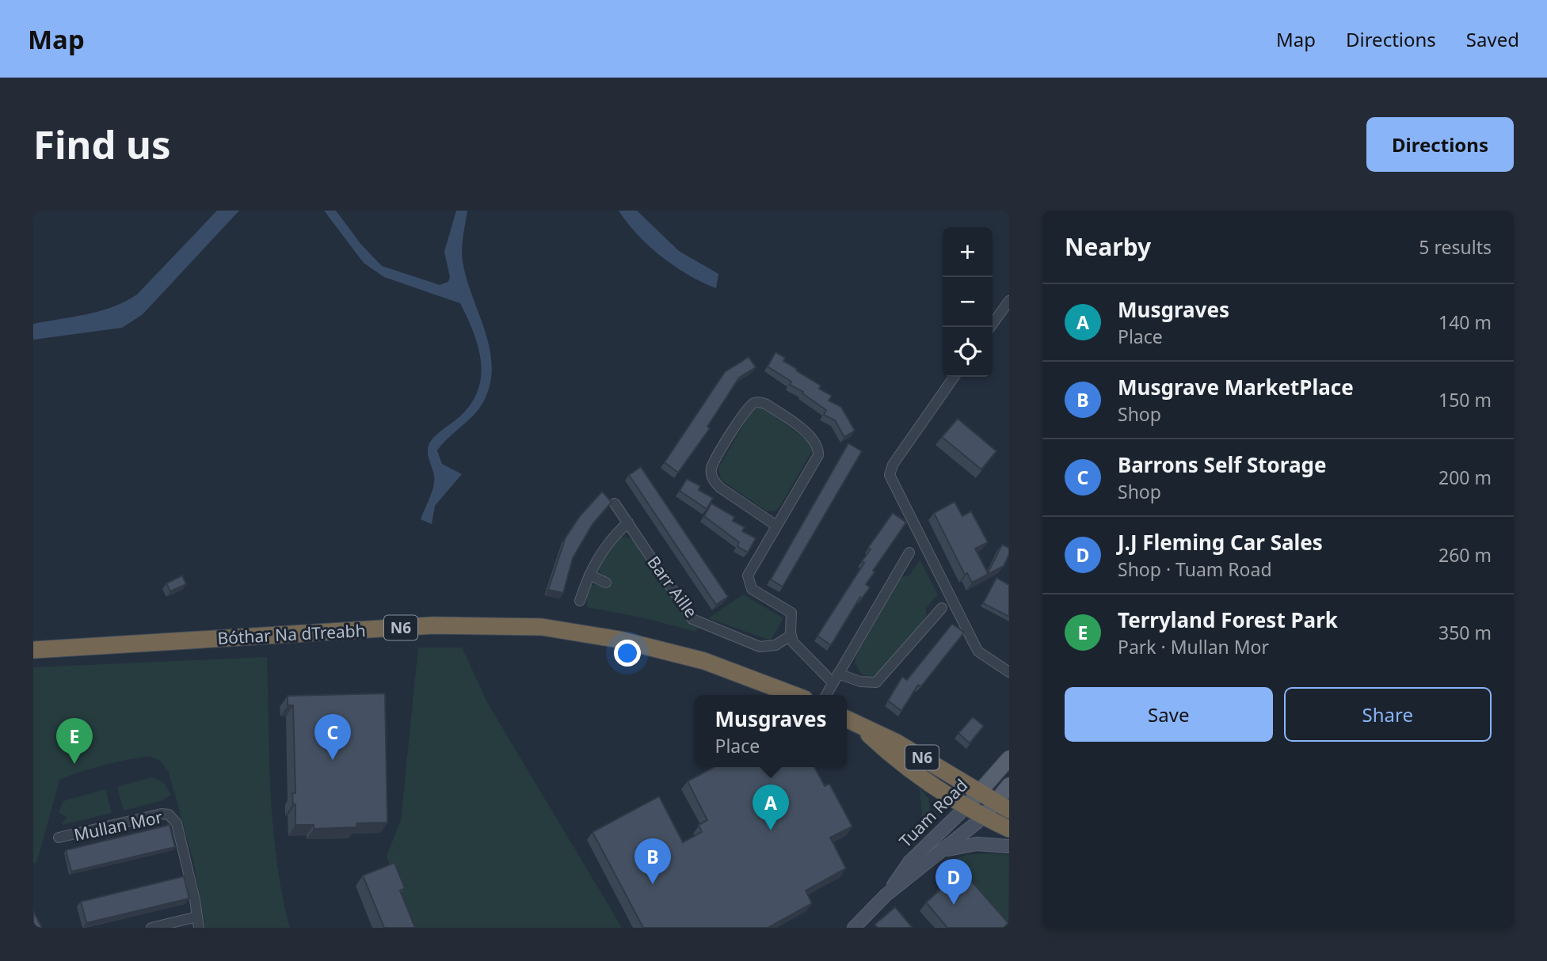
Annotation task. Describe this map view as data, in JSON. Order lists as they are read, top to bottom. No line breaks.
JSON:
{"streets":{"highway":["N6","Bóthar Na dTreabh"],"main road":["Tuam Road"],"street":["Barr Aille","Mullan Mor"]},"crossings":[["N6","Tuam Road"]],"page":{"header":"Map","nav":["Map","Directions","Saved"],"buttons":["Directions",["Save","Share"]],"title":"Find us","heading":["Nearby","5 results"],"map_buttons":["+","−"],"list":[{"mark":"A","name":"Musgraves","note":"Place","value":"140 m"},{"mark":"B","name":"Musgrave MarketPlace","note":"Shop","value":"150 m"},{"mark":"C","name":"Barrons Self Storage","note":"Shop","value":"200 m"},{"mark":"D","name":"J.J Fleming Car Sales","note":"Shop · Tuam Road","value":"260 m"},{"mark":"E","name":"Terryland Forest Park","note":"Park · Mullan Mor","value":"350 m"}],"popup":["Musgraves","Place"],"pins":["C","E","A","B","D"]}}
